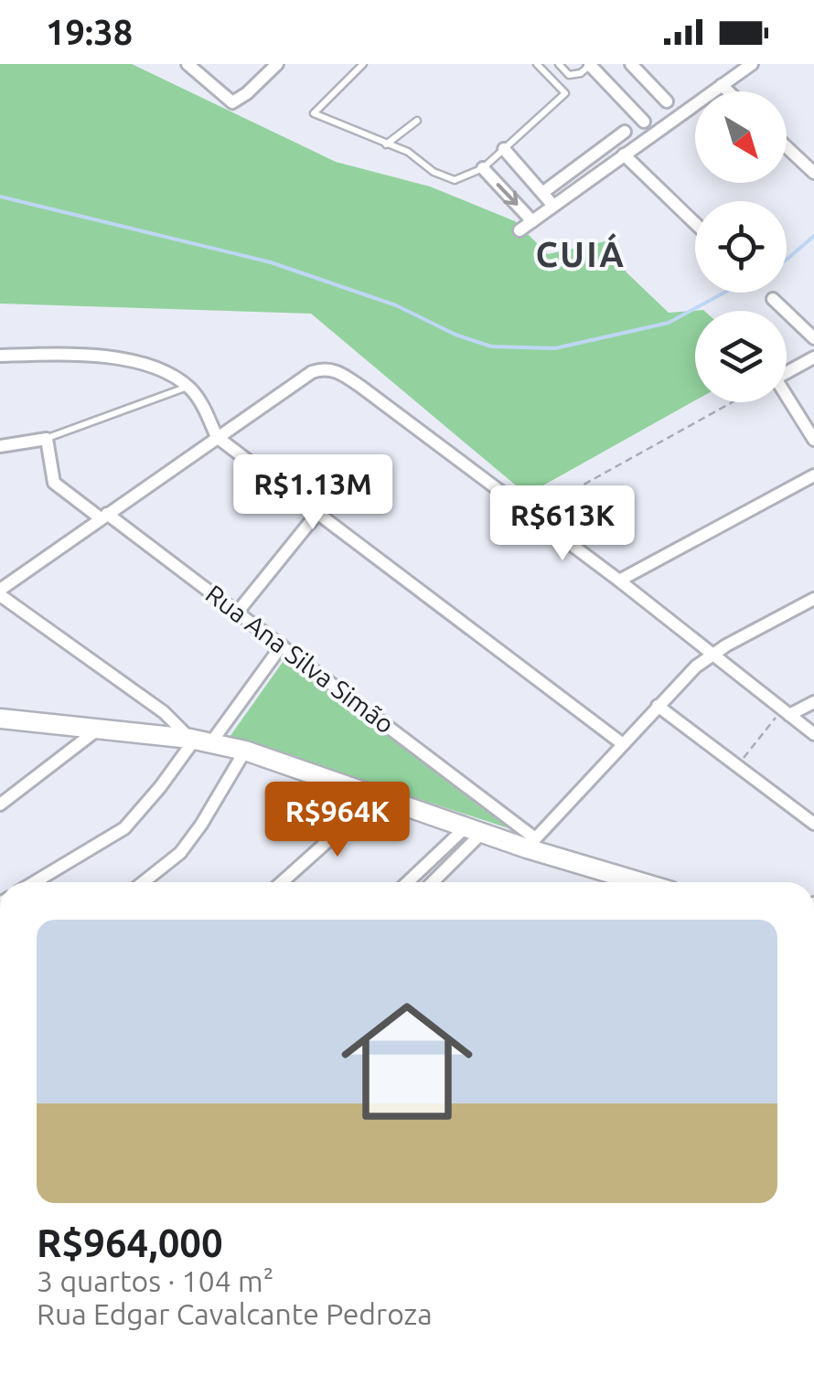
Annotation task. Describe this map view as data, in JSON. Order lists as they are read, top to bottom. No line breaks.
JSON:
{"streets":{"street":["Rua Ana Silva Simão"]},"districts":["CUIÁ"],"north":"bottom right","page":{"status":"19:38","price":["R$1.13M","R$613K","R$964K"],"list":[{"name":"R$964,000","note":"3 quartos · 104 m² · Rua Edgar Cavalcante Pedroza"}]}}
